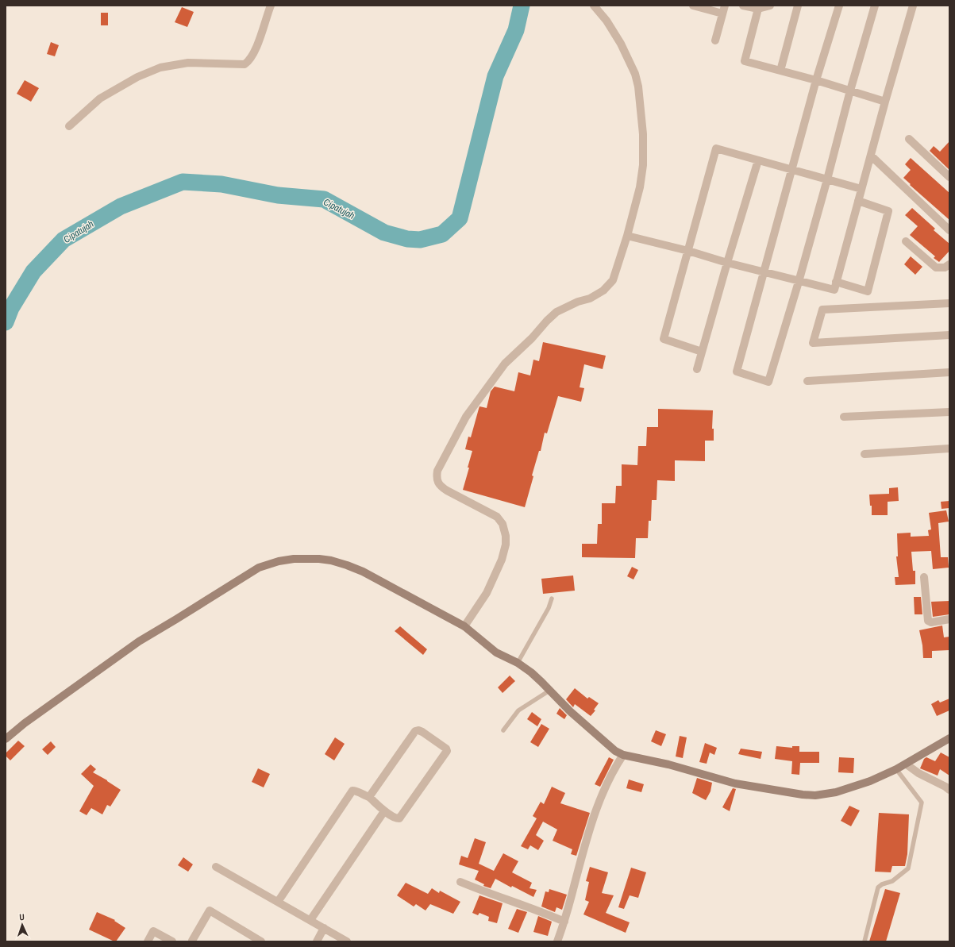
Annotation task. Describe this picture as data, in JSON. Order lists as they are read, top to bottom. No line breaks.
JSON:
{"water":["Cipatujah"],"north":"top"}
